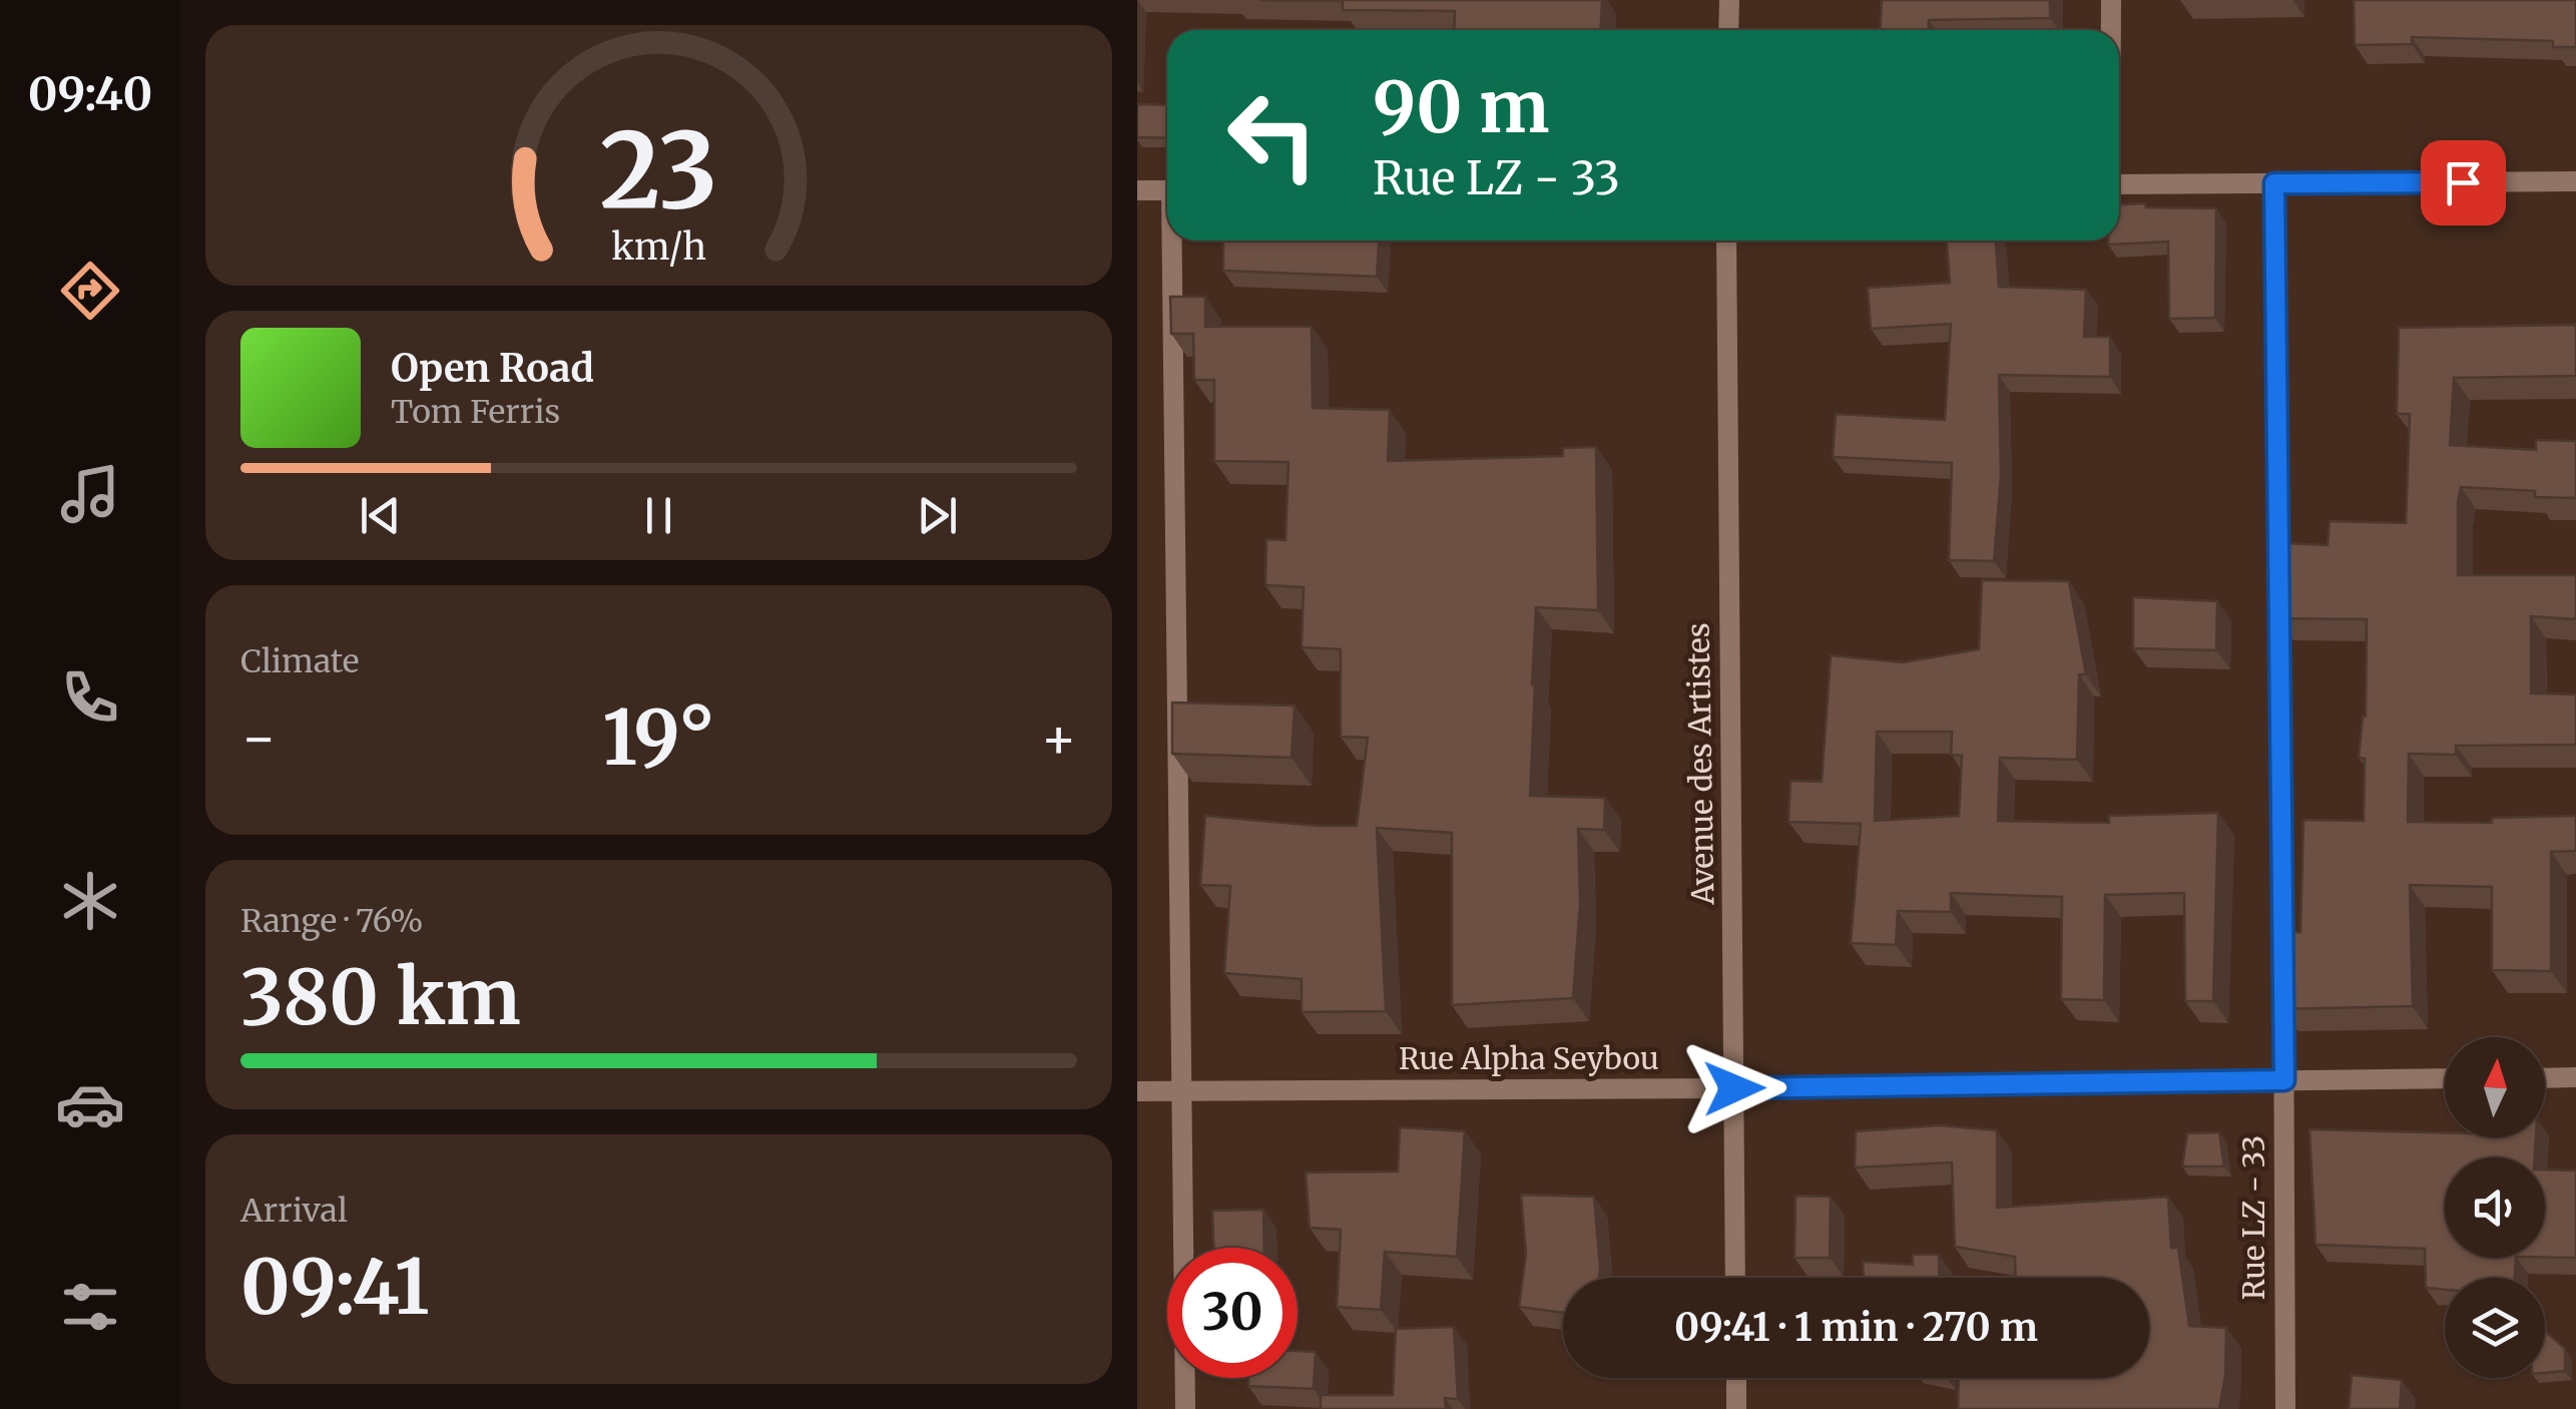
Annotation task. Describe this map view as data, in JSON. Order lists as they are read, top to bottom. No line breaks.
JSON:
{"streets":{"street":["Avenue des Artistes","Rue Alpha Seybou","Rue LZ - 33"]},"crossings":[["Avenue des Artistes","Rue Alpha Seybou"],["Rue Alpha Seybou","Rue LZ - 33"]],"north":"top","page":{"tabs":"09:40","turn":["90 m","Rue LZ - 33"],"song":["Open Road","Tom Ferris"],"tile":["Climate",["Range · 76%","380 km"],["Arrival","09:41"]],"heat":["−","19°","+"],"limit":"30","trip":"09:41 · 1 min · 270 m","gauge":["23","km/h"]}}
